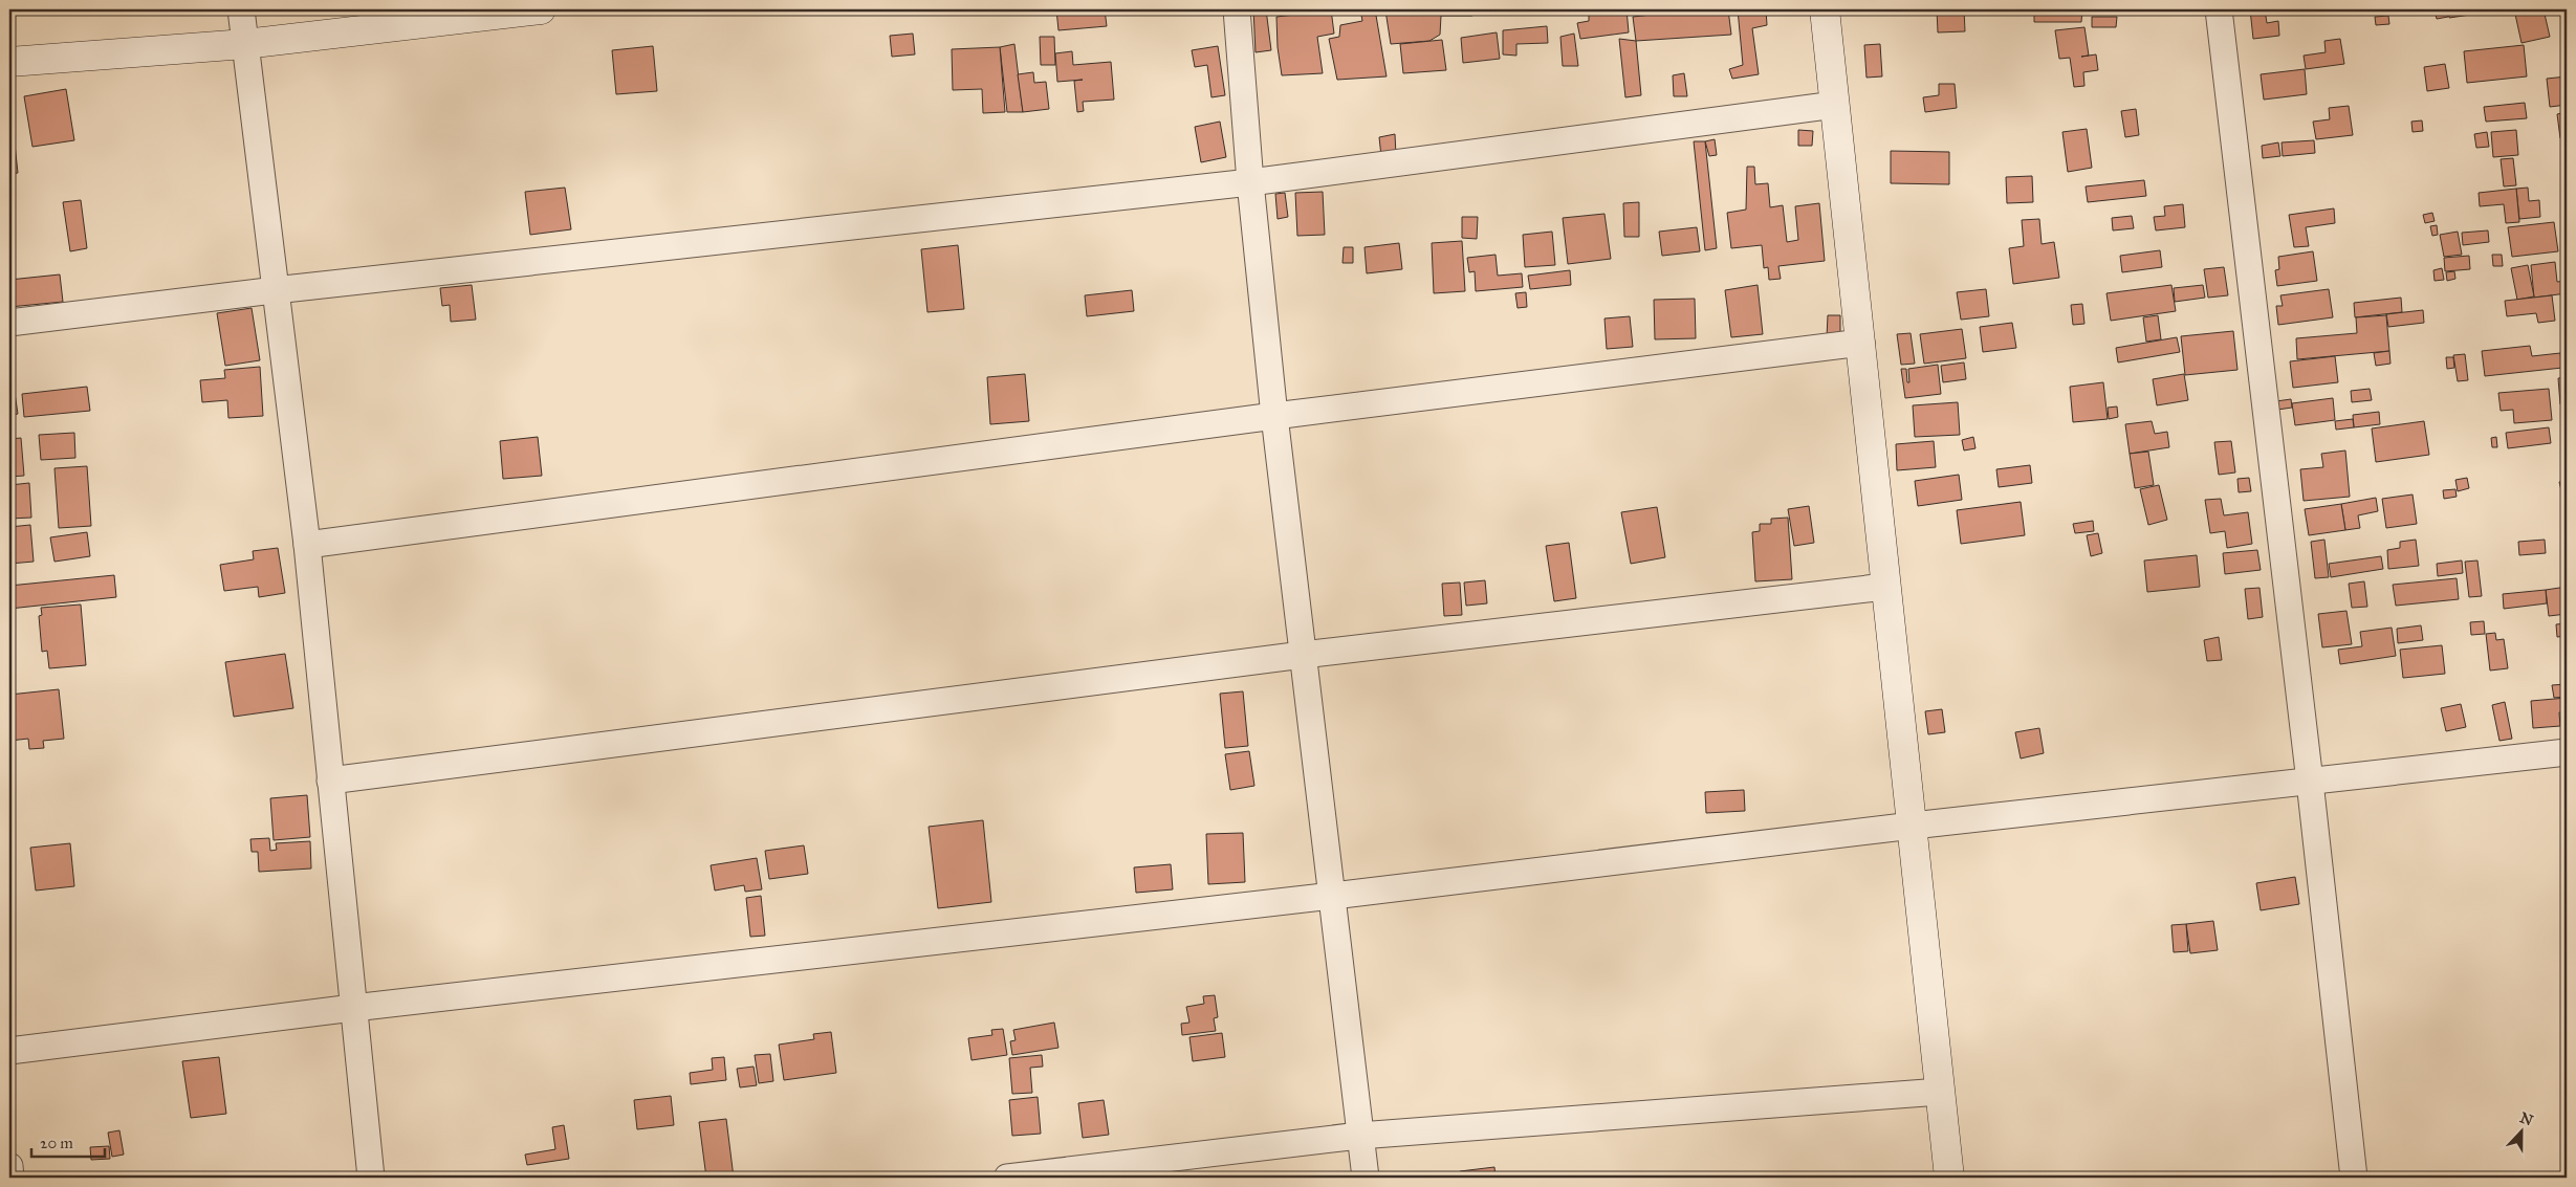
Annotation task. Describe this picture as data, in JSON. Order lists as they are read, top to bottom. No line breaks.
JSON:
{"scale_bar":"20 m","north":"top"}
